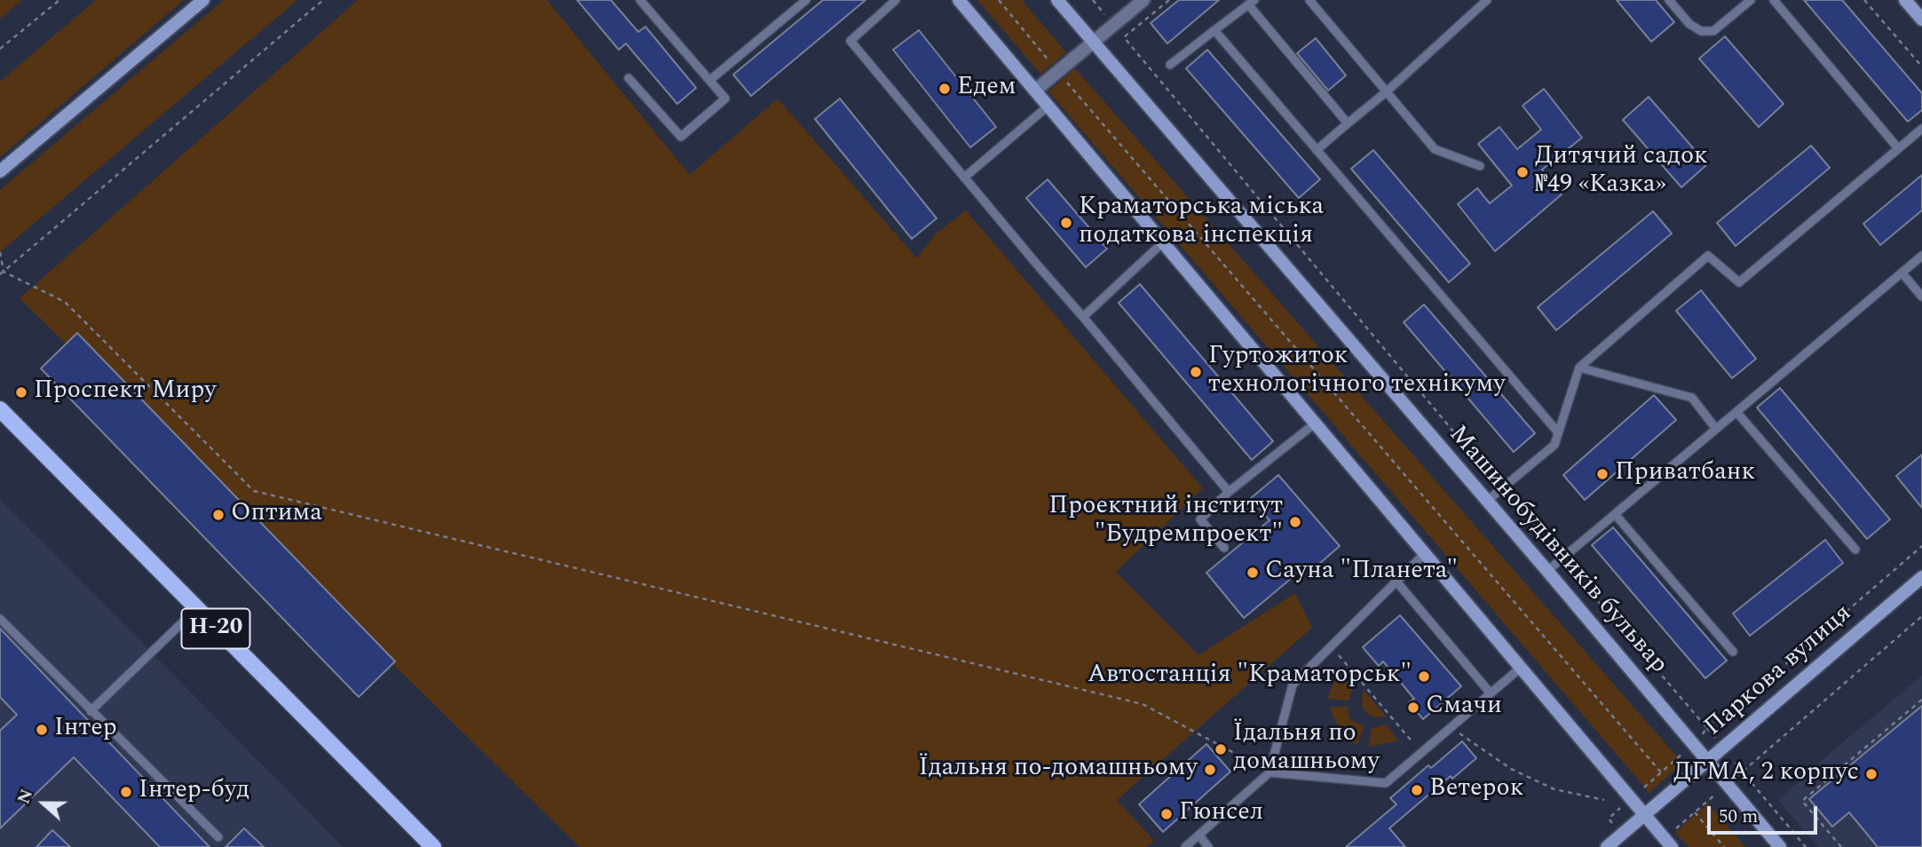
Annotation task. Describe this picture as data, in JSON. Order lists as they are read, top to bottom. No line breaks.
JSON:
{"streets":{"main road":["Н-20"],"street":["Машинобудівників бульвар","Паркова вулиця"]},"crossings":[["Машинобудівників бульвар","Паркова вулиця"]],"places":["Едем","Дитячий садок №49 «Казка»","Краматорська міська податкова інспекція","Гуртожиток технологічного технікуму","Проспект Миру","Приватбанк","Оптима","Проектний інститут \"Будремпроект\"","Сауна \"Планета\"","Автостанція \"Краматорськ\"","Смачи","Інтер","Їдальня по домашньому","Їдальня по-домашньому","ДГМА, 2 корпус","Ветерок","Інтер-буд","Гюнсел"],"scale_bar":"50 m","north":"left"}
